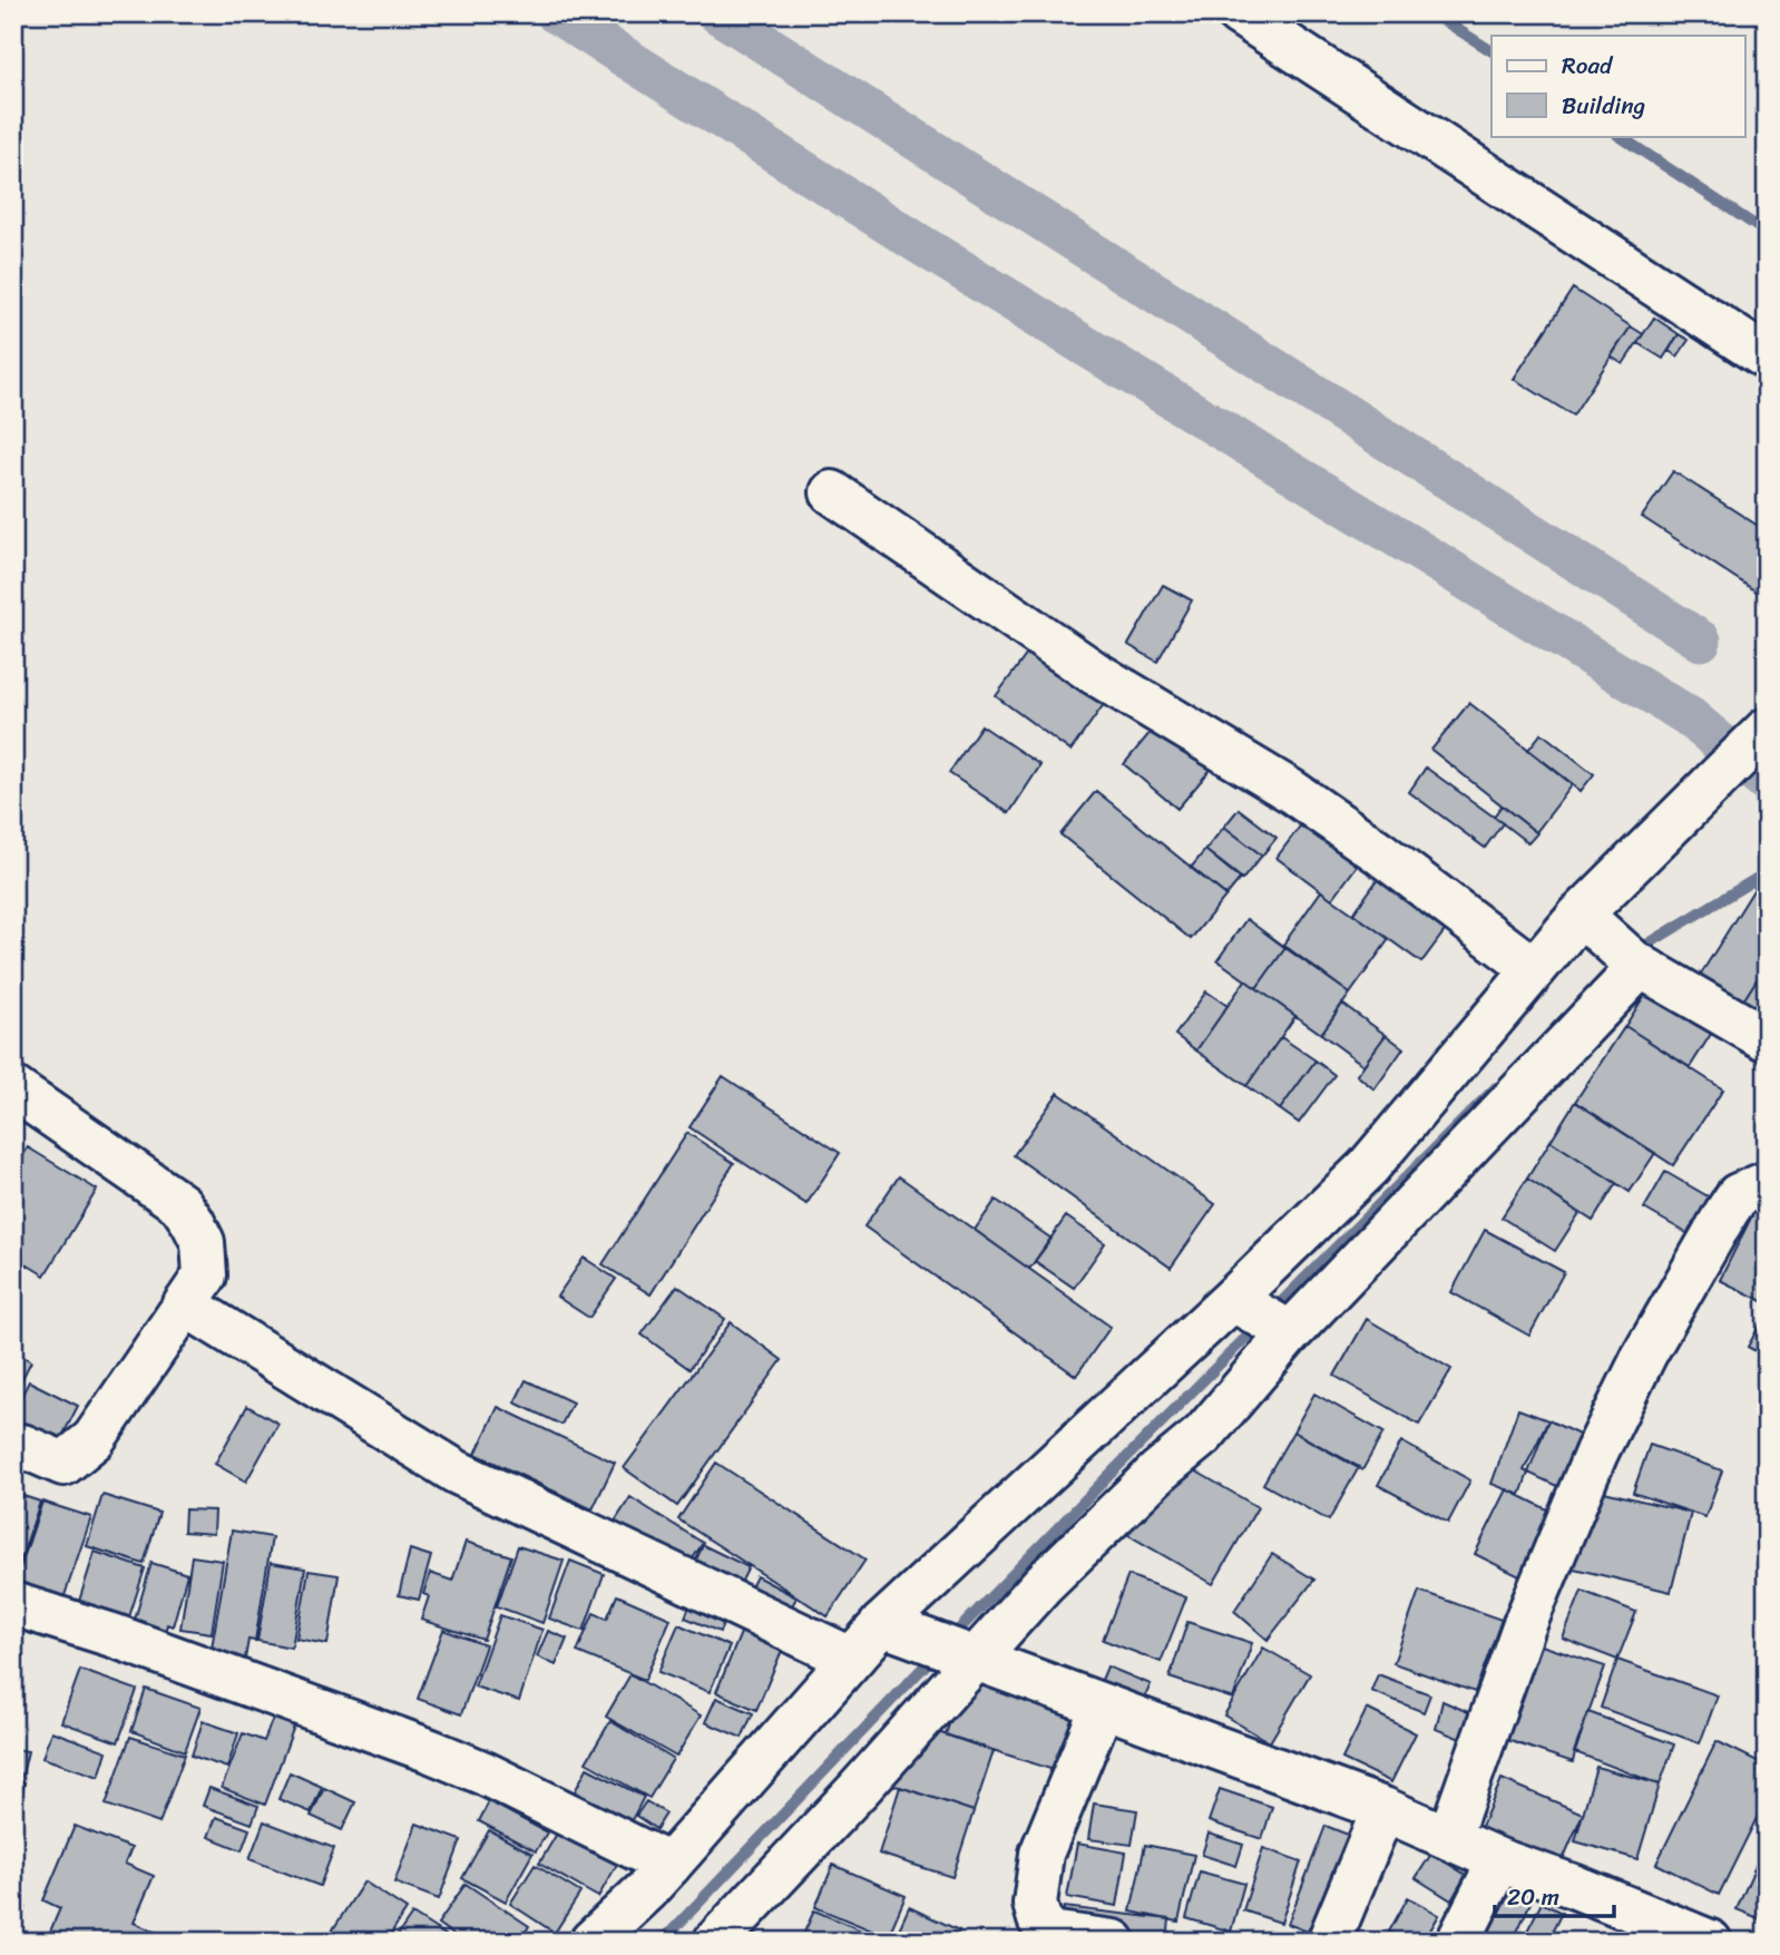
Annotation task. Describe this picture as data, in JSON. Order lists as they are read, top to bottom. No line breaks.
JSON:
{"legend":["Road","Building"],"scale_bar":"20 m"}
